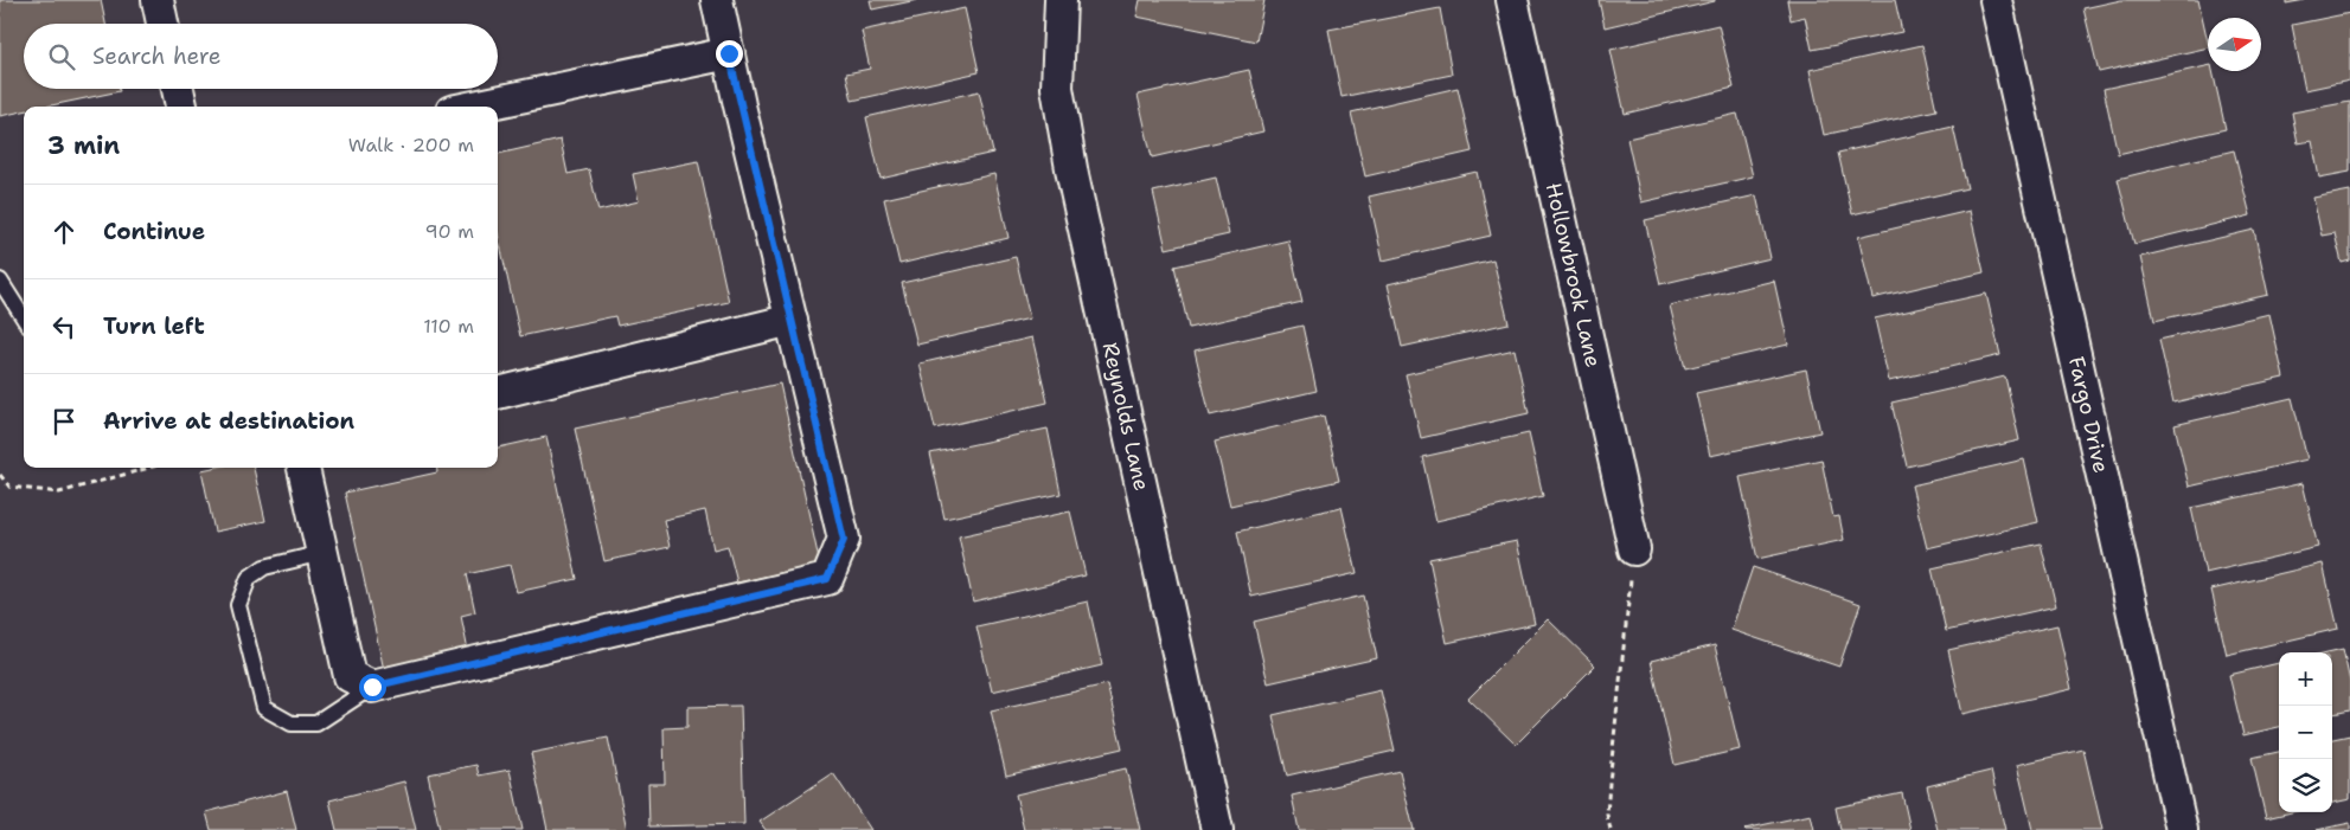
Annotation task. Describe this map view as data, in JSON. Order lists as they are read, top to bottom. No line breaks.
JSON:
{"streets":{"street":["Hollowbrook Lane","Fargo Drive","Reynolds Lane"]},"north":"right","page":{"search":"Search here","heading":["3 min","Walk · 200 m"],"list":[["Continue","90 m"],["Turn left","110 m"],"Arrive at destination"],"map_buttons":["+","−"]}}
